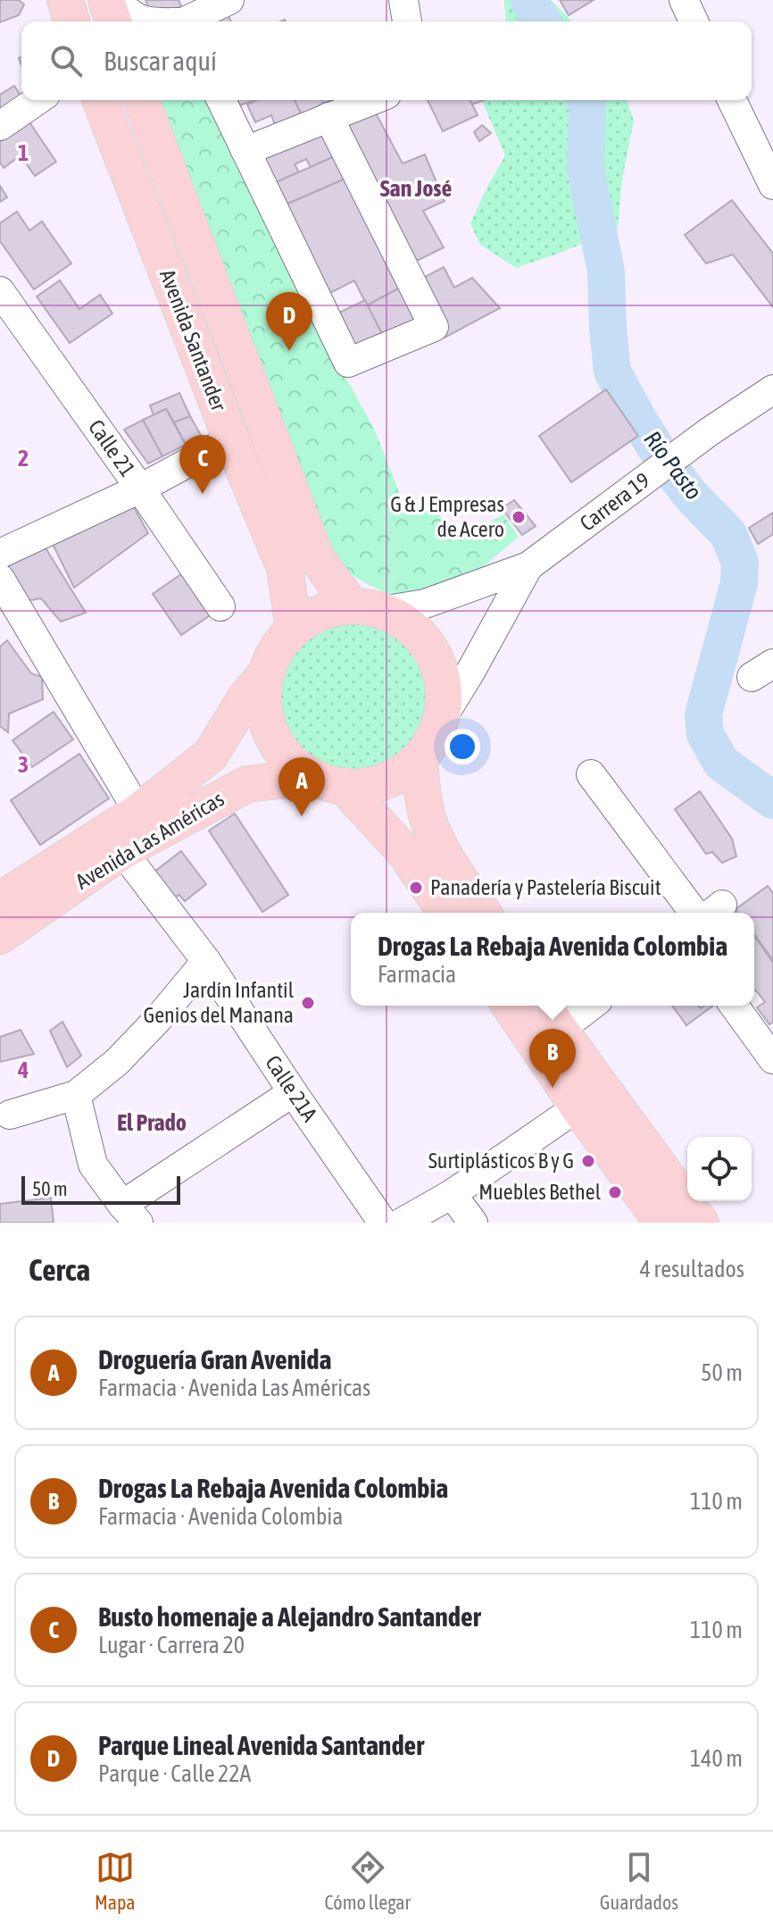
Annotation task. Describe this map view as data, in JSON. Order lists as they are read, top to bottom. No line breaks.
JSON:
{"streets":{"main road":["Avenida Santander","Avenida Las Américas"],"street":["Calle 21","Carrera 19","Calle 21A"]},"crossings":[["Avenida Santander","Carrera 19"],["Avenida Santander","Avenida Las Américas"],["Carrera 19","Avenida Las Américas"],["Avenida Las Américas","Calle 21A"]],"districts":["San José","El Prado"],"water":["Río Pasto"],"places":["G & J Empresas de Acero","Panadería y Pastelería Biscuit","Jardín Infantil Genios del Manana","Surtiplásticos B y G","Muebles Bethel"],"scale_bar":"50 m","page":{"search":"Buscar aquí","pins":["D","C","A","B"],"popup":["Drogas La Rebaja Avenida Colombia","Farmacia"],"scale":"50 m","heading":["Cerca","4 resultados"],"list":[{"mark":"A","name":"Droguería Gran Avenida","note":"Farmacia · Avenida Las Américas","value":"50 m"},{"mark":"B","name":"Drogas La Rebaja Avenida Colombia","note":"Farmacia · Avenida Colombia","value":"110 m"},{"mark":"C","name":"Busto homenaje a Alejandro Santander","note":"Lugar · Carrera 20","value":"110 m"},{"mark":"D","name":"Parque Lineal Avenida Santander","note":"Parque · Calle 22A","value":"140 m"}],"nav":["Mapa","Cómo llegar","Guardados"]},"grid":{"rows":["1","2","3","4"]}}
